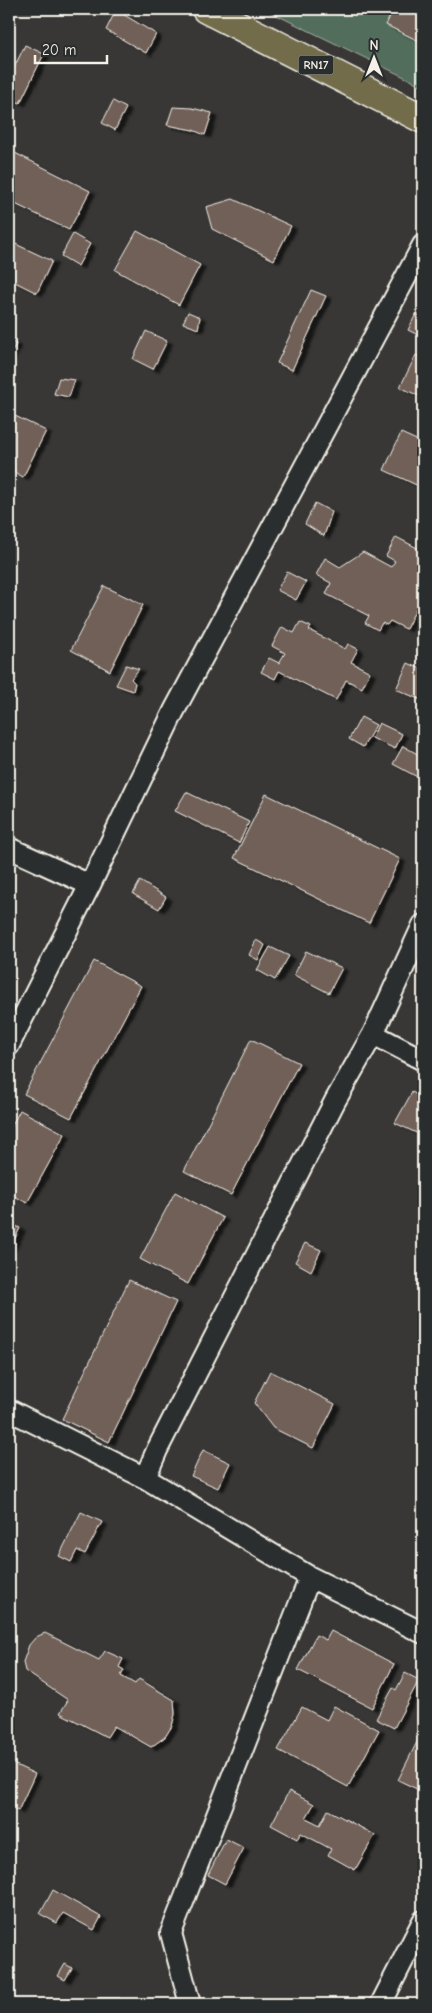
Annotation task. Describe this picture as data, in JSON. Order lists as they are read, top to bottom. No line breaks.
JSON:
{"streets":{"main road":["RN17"]},"scale_bar":"20 m","north":"top"}
